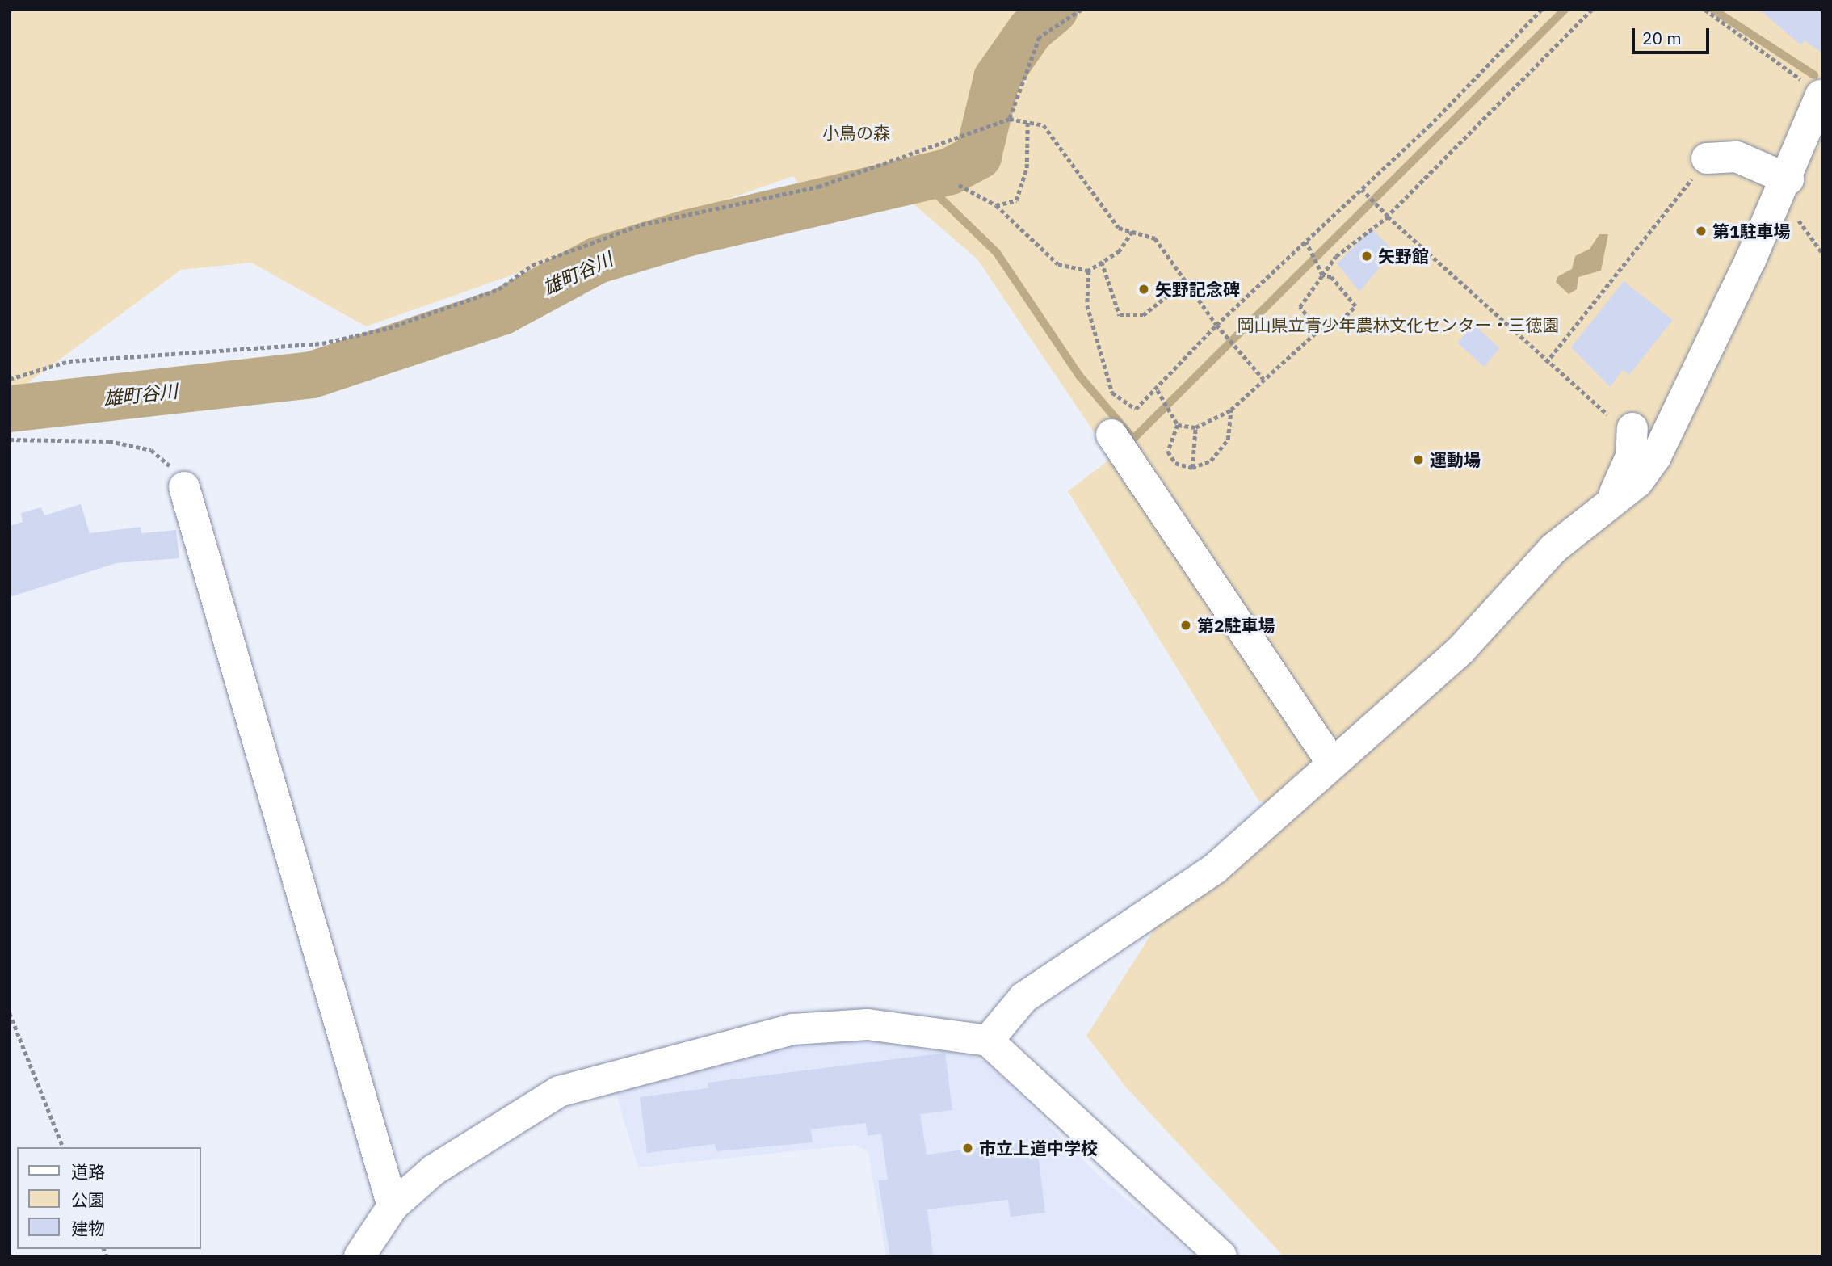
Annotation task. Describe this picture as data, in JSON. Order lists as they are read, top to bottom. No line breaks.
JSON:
{"water":["雄町谷川"],"parks":["小鳥の森","岡山県立青少年農林文化センター・三徳園"],"places":["第1駐車場","矢野館","矢野記念碑","運動場","第2駐車場","市立上道中学校"],"legend":["道路","公園","建物"],"scale_bar":"20 m"}
